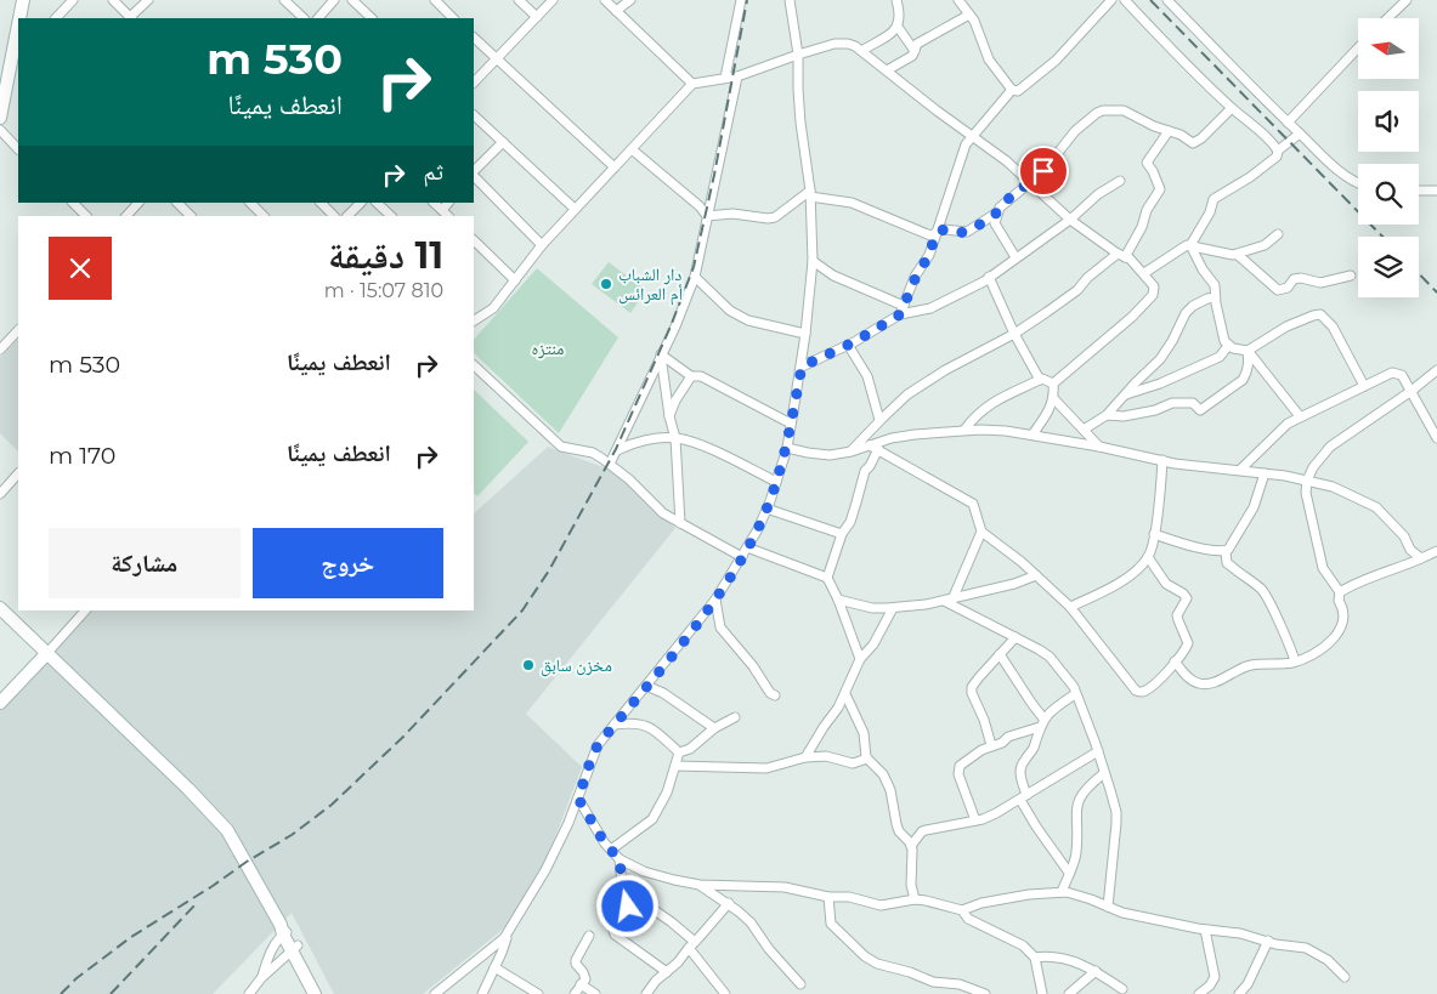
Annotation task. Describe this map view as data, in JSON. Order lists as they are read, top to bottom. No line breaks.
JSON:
{"parks":["منتزه"],"places":["دار الشباب أم العرائس","مخزن سابق"],"north":"left","page":{"turn":["530 m","انعطف يمينًا"],"then":"ثم","heading":["11 دقيقة","810 m · 15:07"],"list":[{"name":"انعطف يمينًا","value":"530 m"},{"name":"انعطف يمينًا","value":"170 m"}],"buttons":["خروج","مشاركة"]}}
